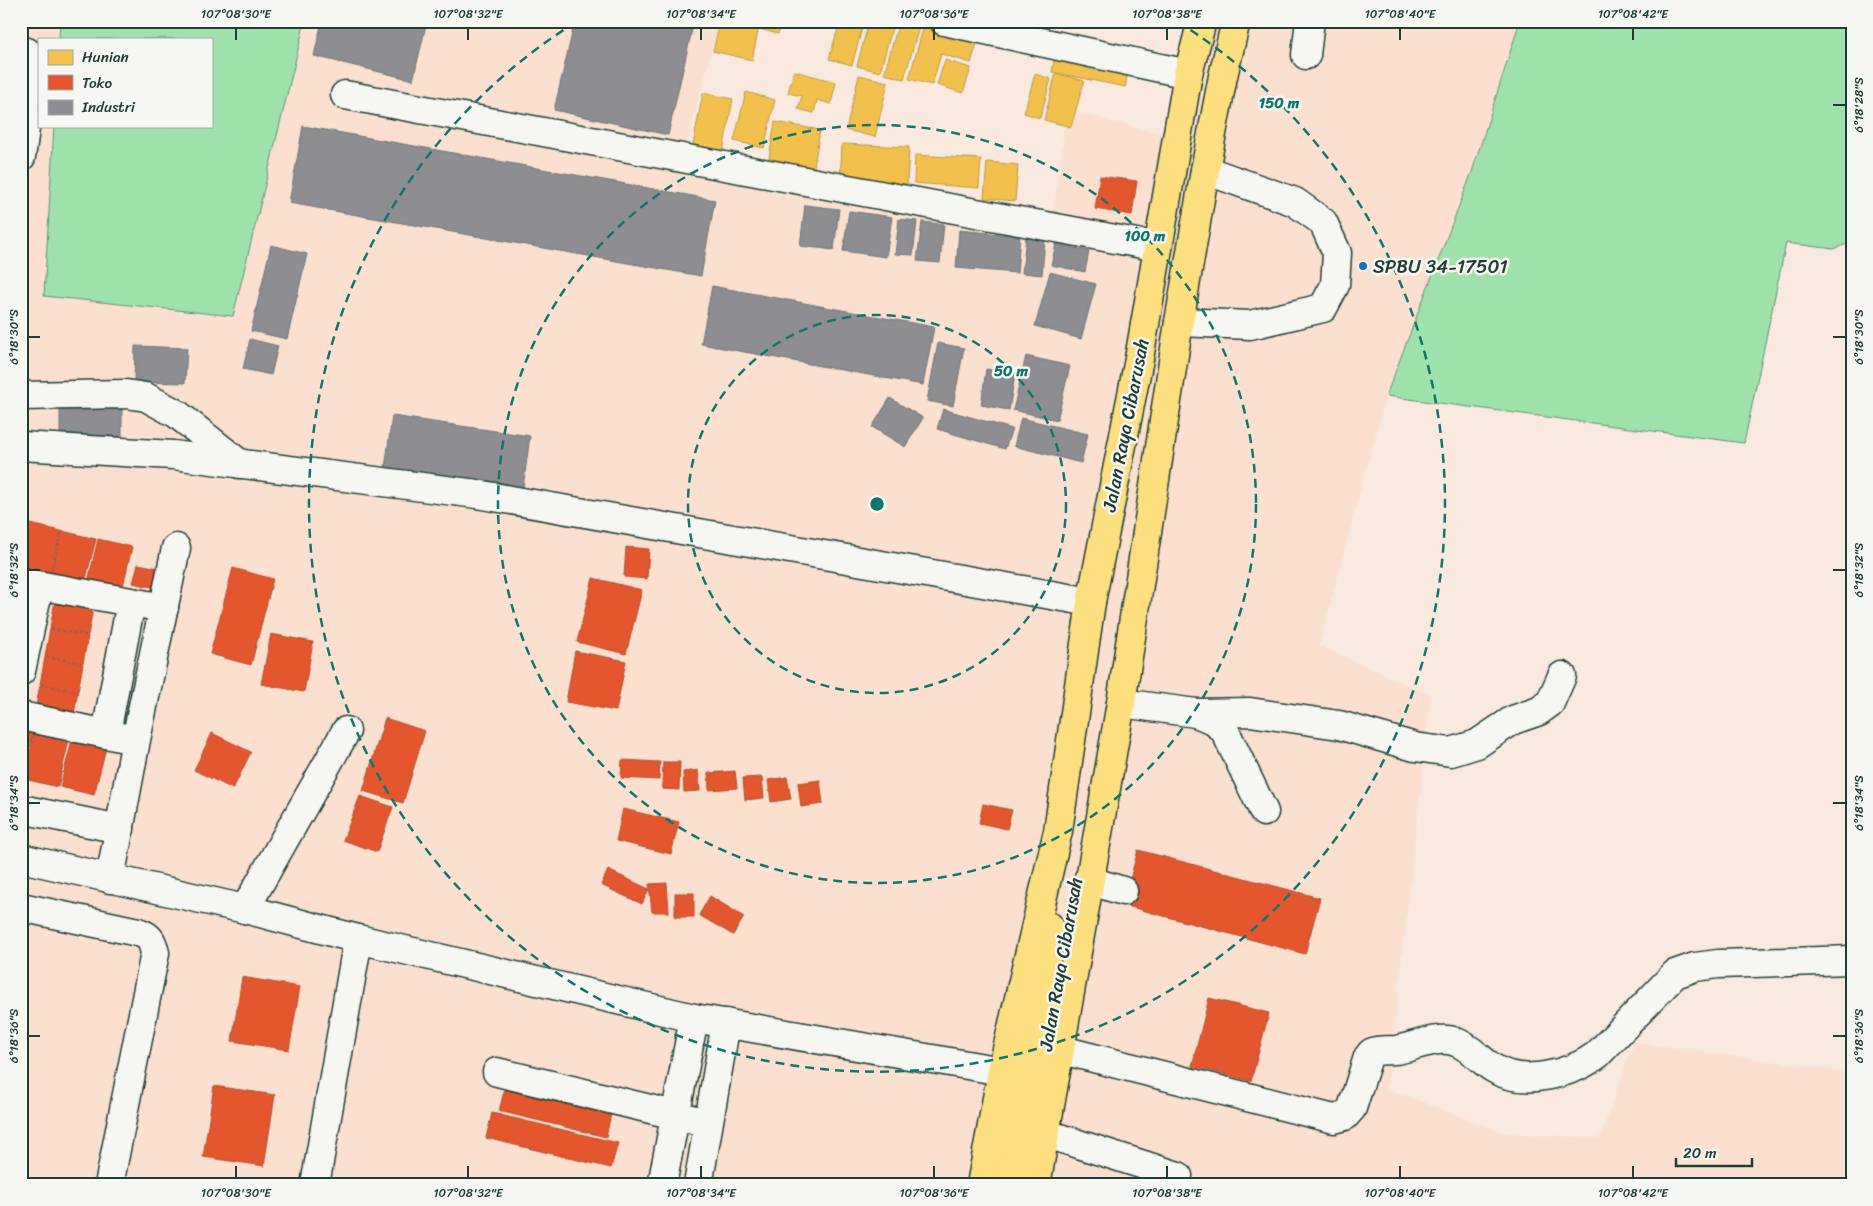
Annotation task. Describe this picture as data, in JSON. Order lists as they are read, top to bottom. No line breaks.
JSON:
{"streets":{"main road":["Jalan Raya Cibarusah"]},"places":["SPBU 34-17501"],"legend":["Hunian","Toko","Industri"],"scale_bar":"20 m","coordinates":["107°08'30\"E","107°08'32\"E","107°08'34\"E","107°08'36\"E","107°08'38\"E","107°08'40\"E","107°08'42\"E","6°18'28\"S","6°18'30\"S","6°18'32\"S","6°18'34\"S","6°18'36\"S"],"rings":["150 m","100 m","50 m"]}
